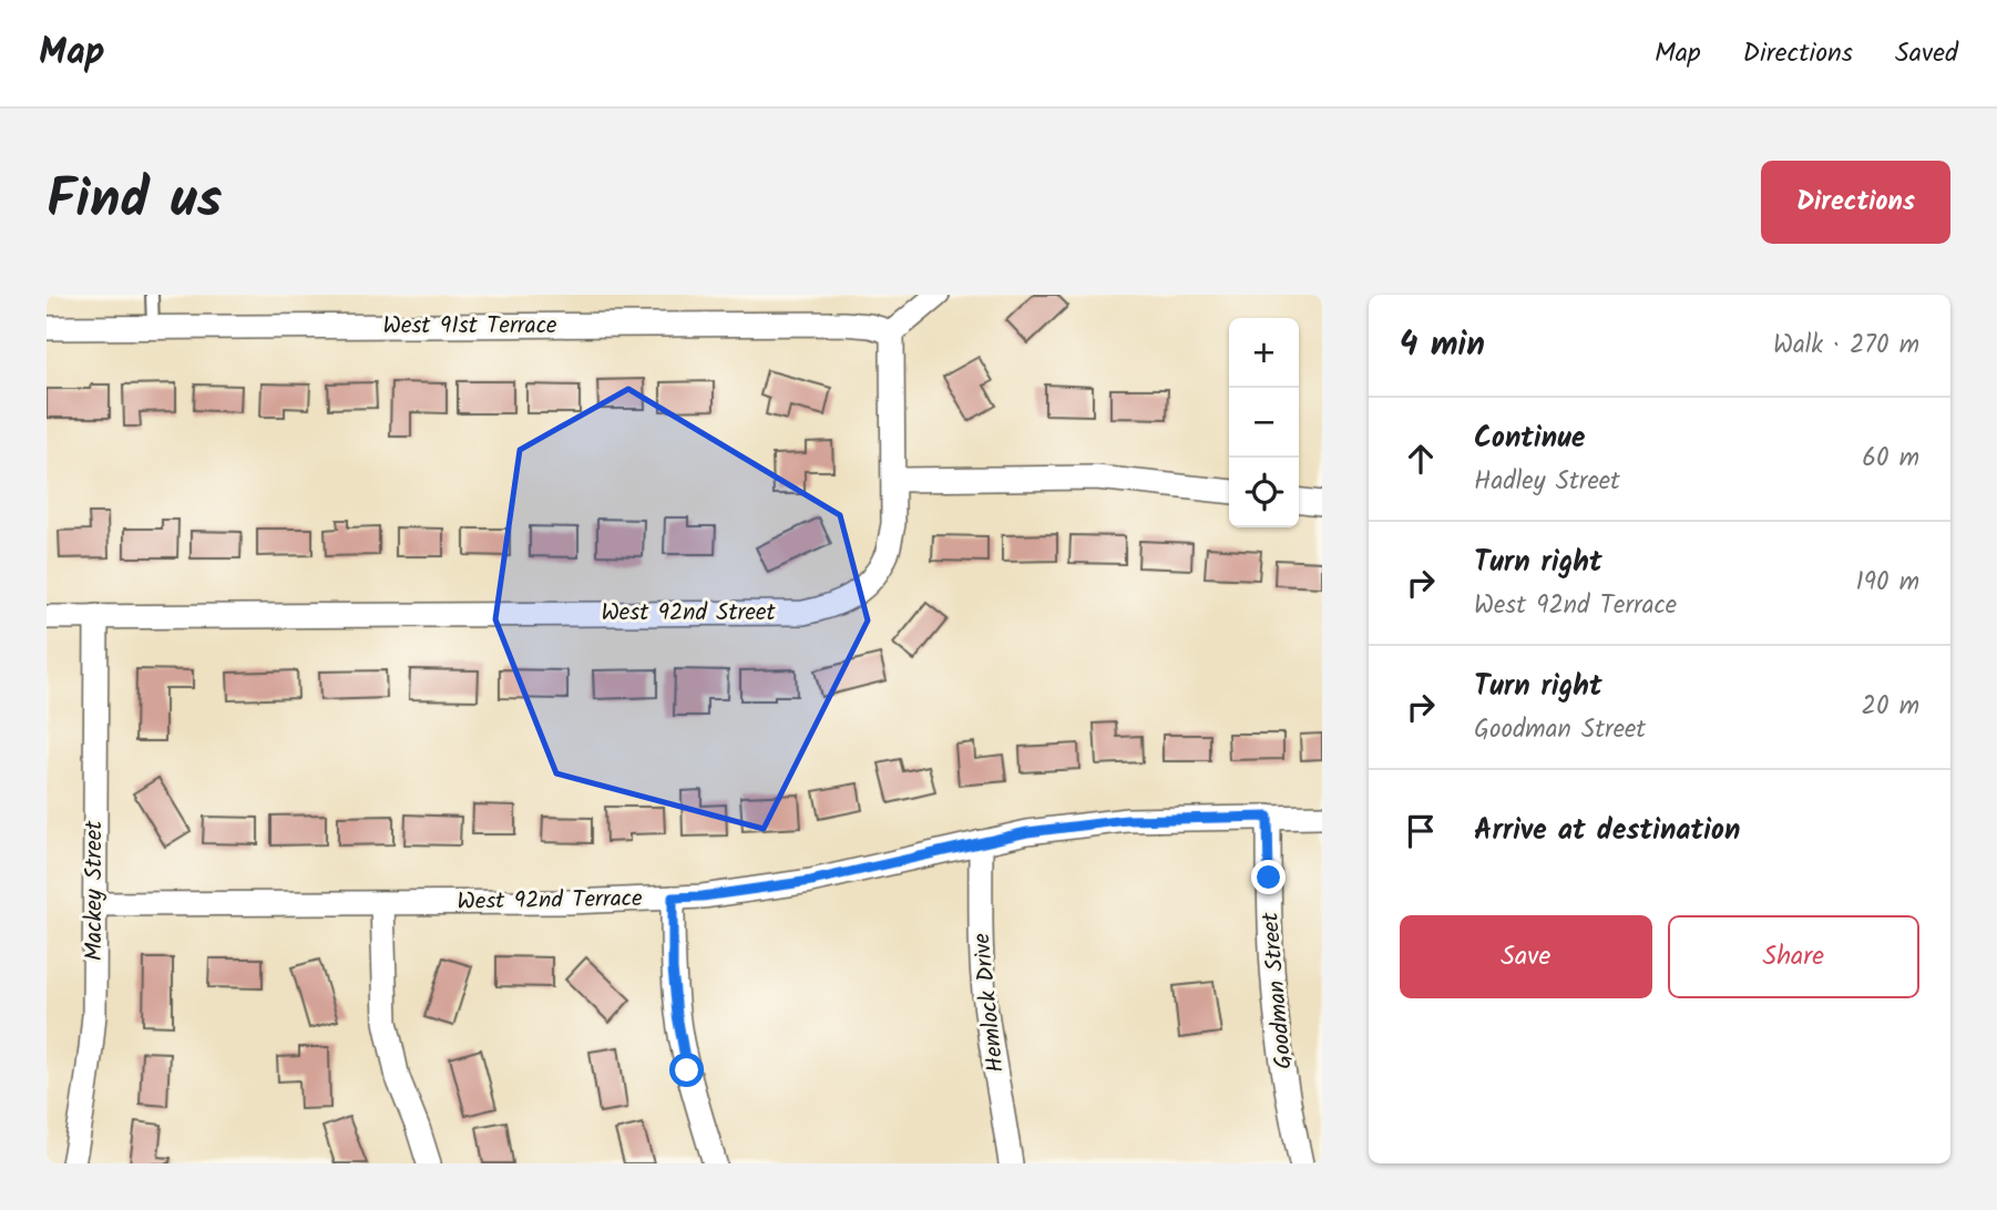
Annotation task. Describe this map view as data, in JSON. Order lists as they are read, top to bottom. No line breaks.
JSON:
{"streets":{"street":["West 91st Terrace","West 92nd Street","Mackey Street","West 92nd Terrace","Goodman Street","Hemlock Drive"]},"crossings":[["West 92nd Street","Mackey Street"],["Mackey Street","West 92nd Terrace"],["West 92nd Terrace","Goodman Street"],["West 92nd Terrace","Hemlock Drive"]],"page":{"header":"Map","nav":["Map","Directions","Saved"],"title":"Find us","buttons":["Directions",["Save","Share"]],"heading":["4 min","Walk · 270 m"],"map_buttons":["+","−"],"list":[["Continue","Hadley Street","60 m"],["Turn right","West 92nd Terrace","190 m"],["Turn right","Goodman Street","20 m"],"Arrive at destination"]}}
